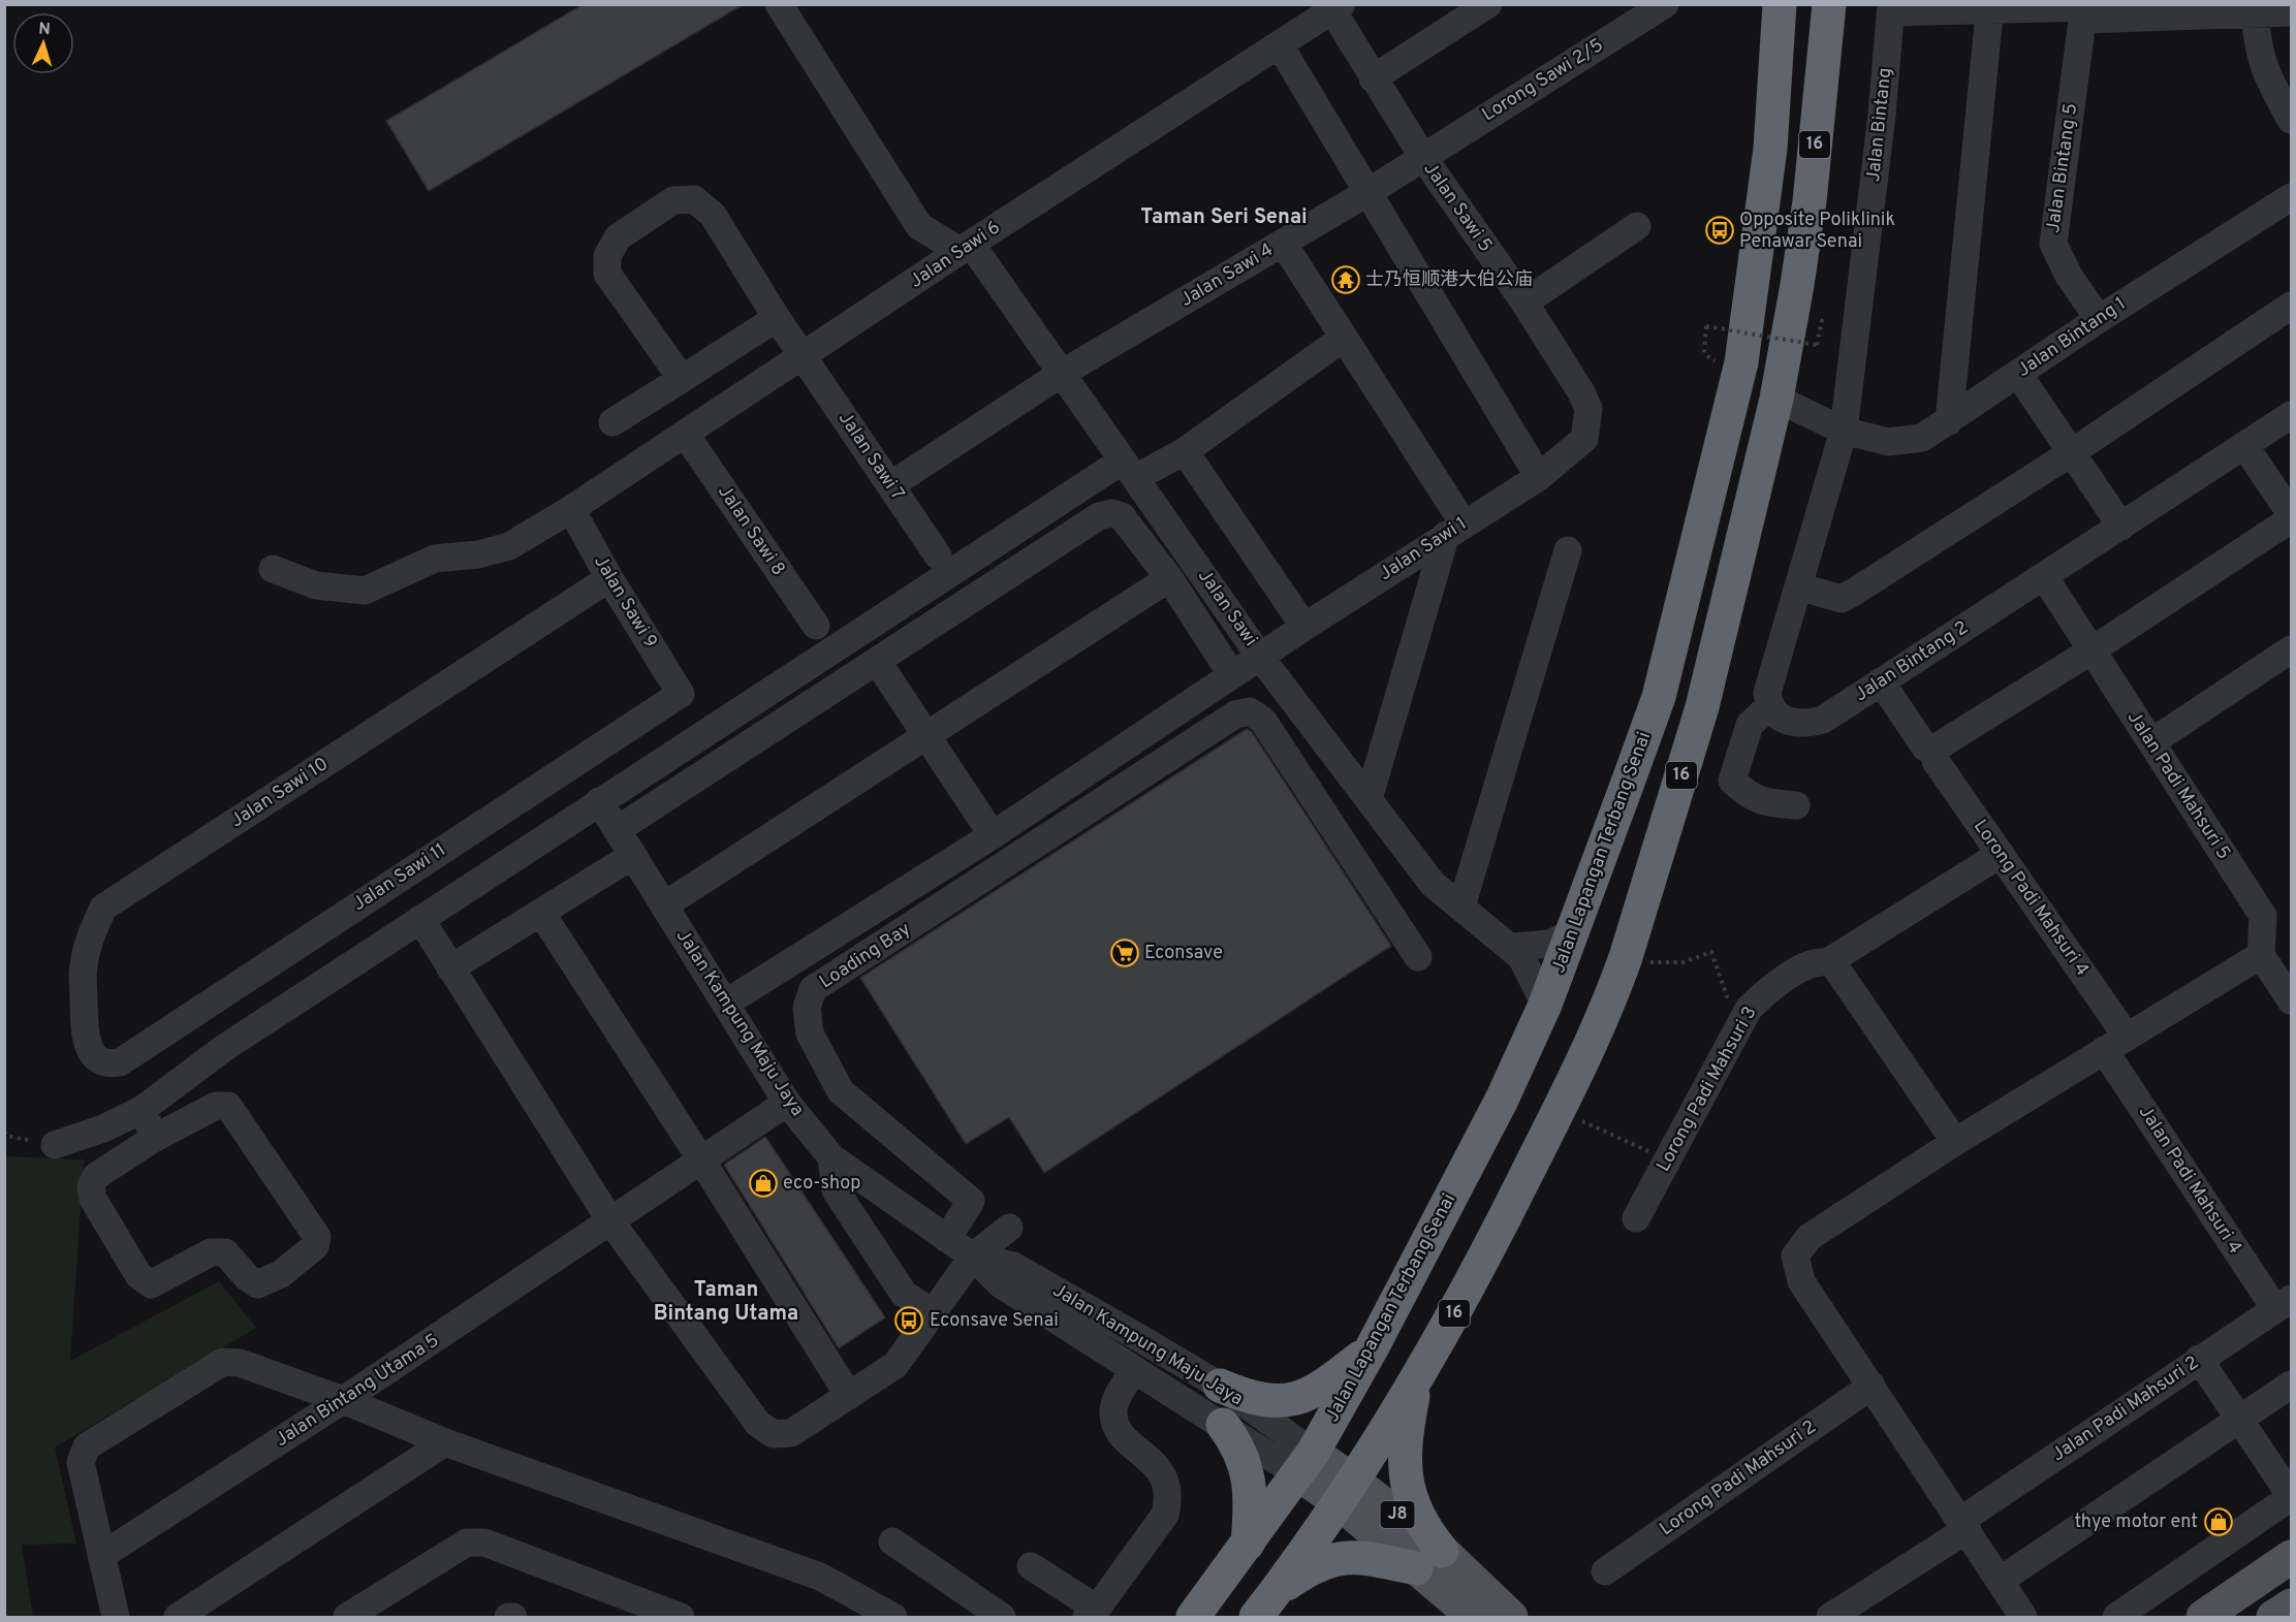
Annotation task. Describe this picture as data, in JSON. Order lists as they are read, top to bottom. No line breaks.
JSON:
{"streets":{"highway":["16","Jalan Lapangan Terbang Senai"],"main road":["J8"],"street":["Lorong Sawi 2/5","Jalan Bintang","Jalan Bintang 5","Jalan Sawi 5","Jalan Sawi 6","Jalan Sawi 4","Jalan Bintang 1","Jalan Sawi 7","Jalan Sawi 8","Jalan Sawi 1","Jalan Sawi 9","Jalan Sawi","Jalan Bintang 2","Jalan Padi Mahsuri 5","Jalan Sawi 10","Jalan Sawi 11","Lorong Padi Mahsuri 4","Loading Bay","Jalan Kampung Maju Jaya","Lorong Padi Mahsuri 3","Jalan Padi Mahsuri 4","Jalan Bintang Utama 5","Jalan Padi Mahsuri 2","Lorong Padi Mahsuri 2"]},"crossings":[["Lorong Sawi 2/5","Jalan Sawi 5"],["Lorong Sawi 2/5","Jalan Sawi 4"],["Jalan Bintang","Jalan Bintang 1"],["16","Jalan Bintang 1"],["16","J8"],["Jalan Bintang 5","Jalan Bintang 1"],["Jalan Sawi 5","Jalan Sawi 6"],["Jalan Sawi 5","Jalan Sawi 4"],["Jalan Sawi 5","Jalan Sawi 1"],["Jalan Sawi 6","Jalan Sawi 7"],["Jalan Sawi 6","Jalan Sawi 8"],["Jalan Sawi 6","Jalan Sawi 9"],["Jalan Sawi 6","Jalan Sawi"],["Jalan Sawi 4","Jalan Sawi 7"],["Jalan Sawi 4","Jalan Sawi"],["Jalan Sawi 1","Jalan Sawi"],["Jalan Sawi 1","Jalan Kampung Maju Jaya"],["Jalan Sawi 9","Jalan Sawi 10"],["Jalan Sawi 9","Jalan Sawi 11"],["Jalan Sawi","Jalan Lapangan Terbang Senai"],["Jalan Bintang 2","Jalan Padi Mahsuri 5"],["Jalan Sawi 10","Jalan Sawi 11"],["Jalan Lapangan Terbang Senai","Jalan Kampung Maju Jaya"],["Jalan Lapangan Terbang Senai","J8"],["Lorong Padi Mahsuri 4","Lorong Padi Mahsuri 3"],["Lorong Padi Mahsuri 4","Jalan Padi Mahsuri 4"],["Loading Bay","Jalan Kampung Maju Jaya"],["Jalan Kampung Maju Jaya","Jalan Bintang Utama 5"],["Jalan Kampung Maju Jaya","J8"],["Jalan Padi Mahsuri 4","Jalan Padi Mahsuri 2"]],"districts":["Taman Seri Senai","Taman Bintang Utama"],"places":{"bus stop":["Opposite Poliklinik Penawar Senai","Econsave Senai"],"temple":["士乃恒顺港大伯公庙"],"supermarket":["Econsave"],"shop":["eco-shop","thye motor ent"]},"north":"top"}
